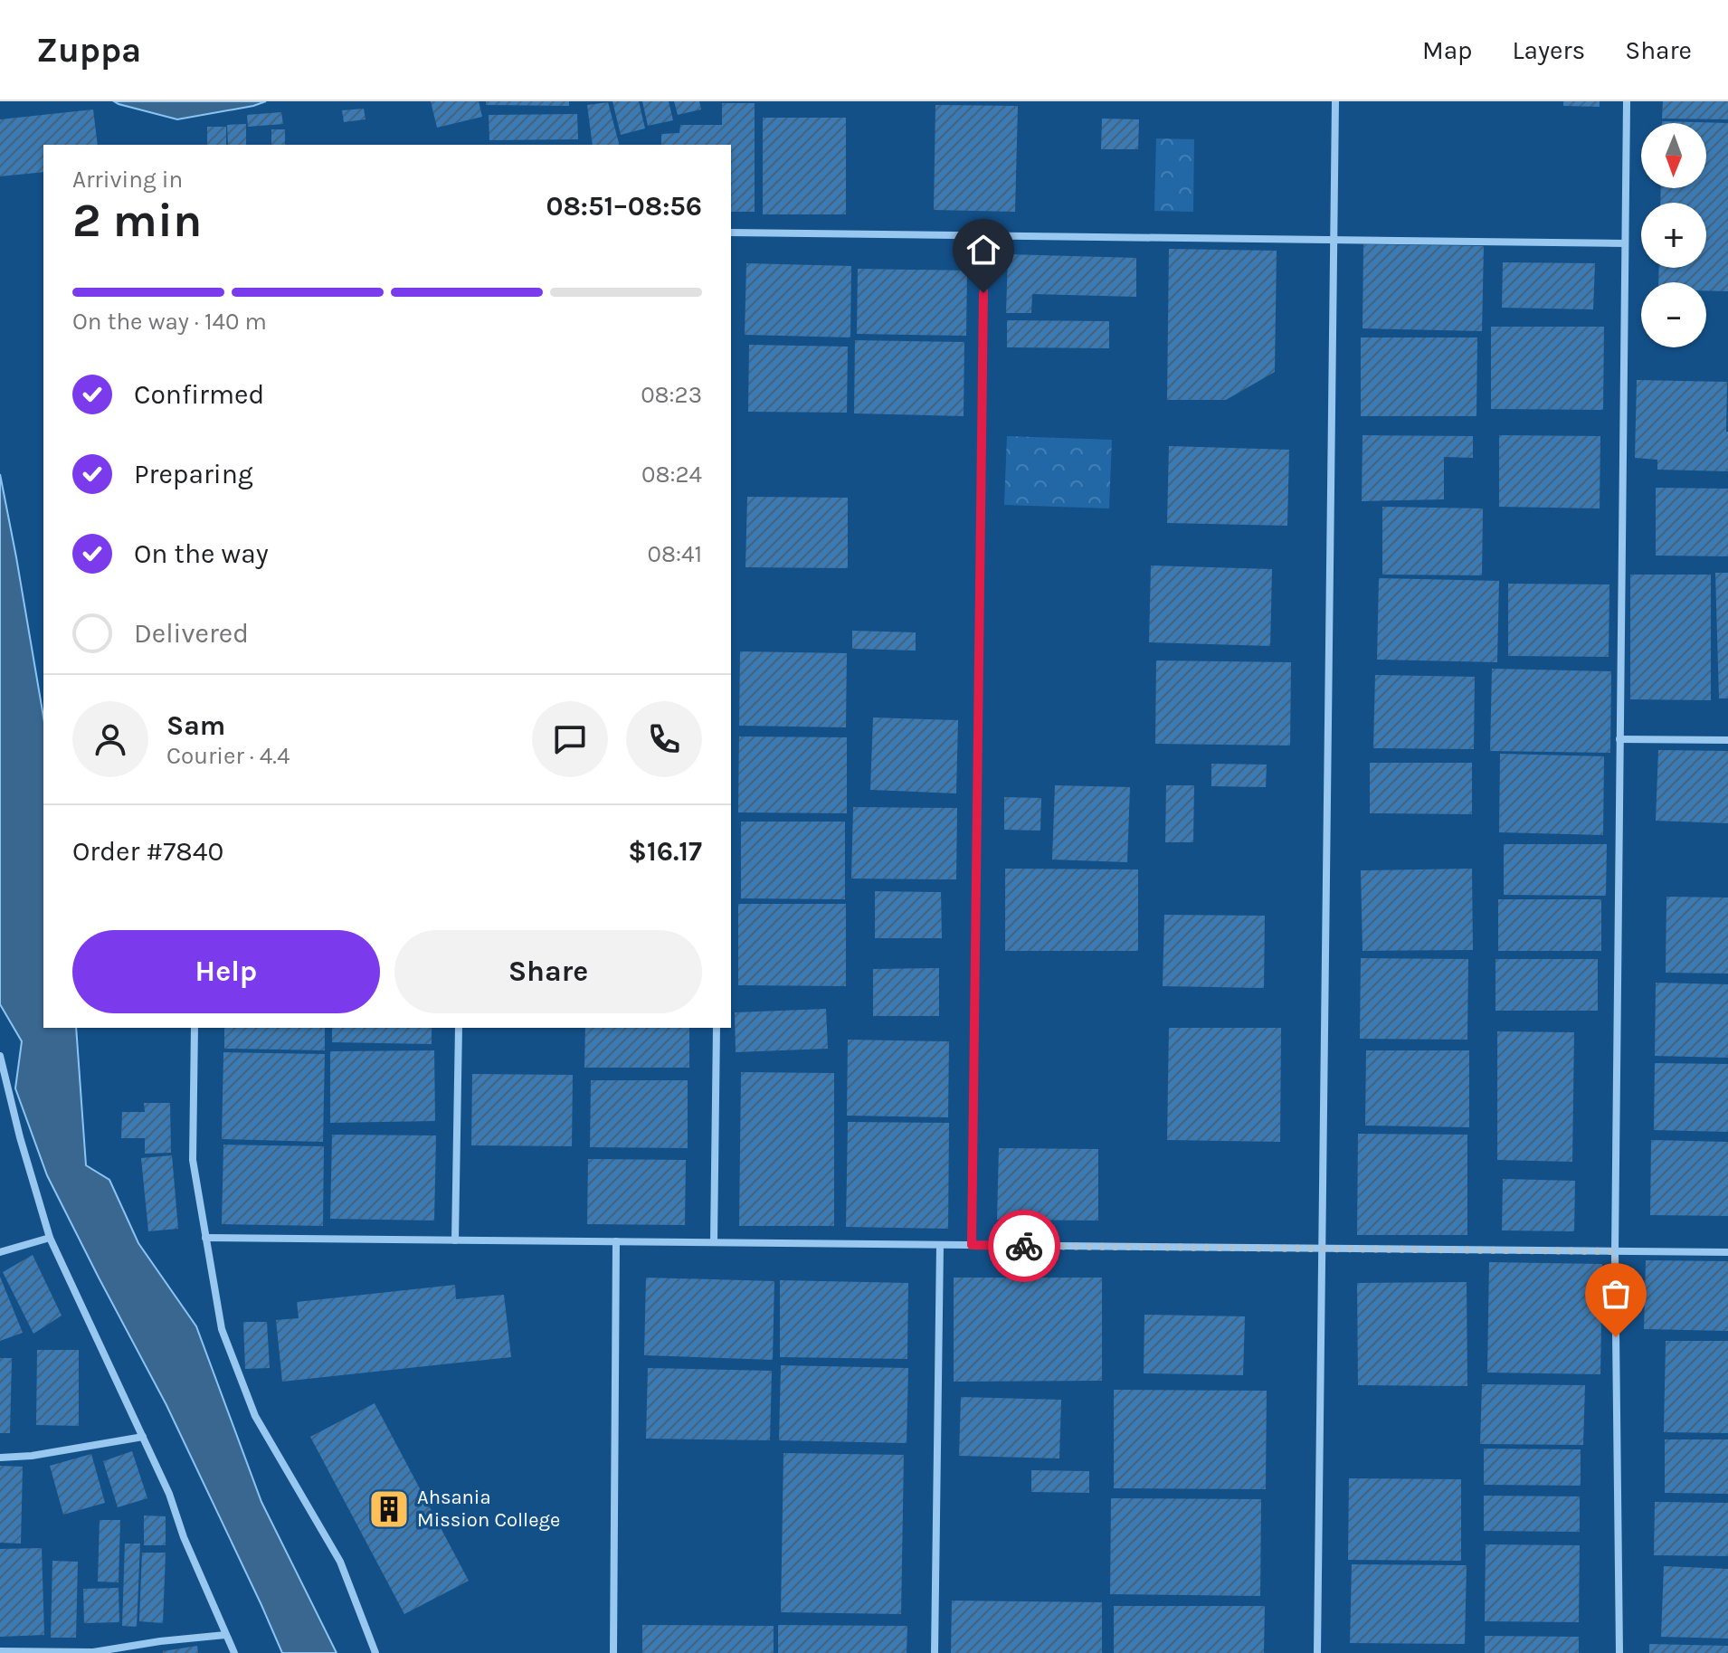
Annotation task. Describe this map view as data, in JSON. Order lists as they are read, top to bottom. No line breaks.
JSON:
{"places":{"building":["Ahsania Mission College"]},"north":"bottom","page":{"header":"Zuppa","nav":["Map","Layers","Share"],"map_buttons":["+","−"],"heading":["2 min","Arriving in","08:51–08:56"],"panel":["Sam","Courier · 4.4","Order #7840","$16.17"],"bar":"On the way · 140 m","list":[["Confirmed","08:23"],["Preparing","08:24"],["On the way","08:41"],"Delivered"],"buttons":["Help","Share"]}}
